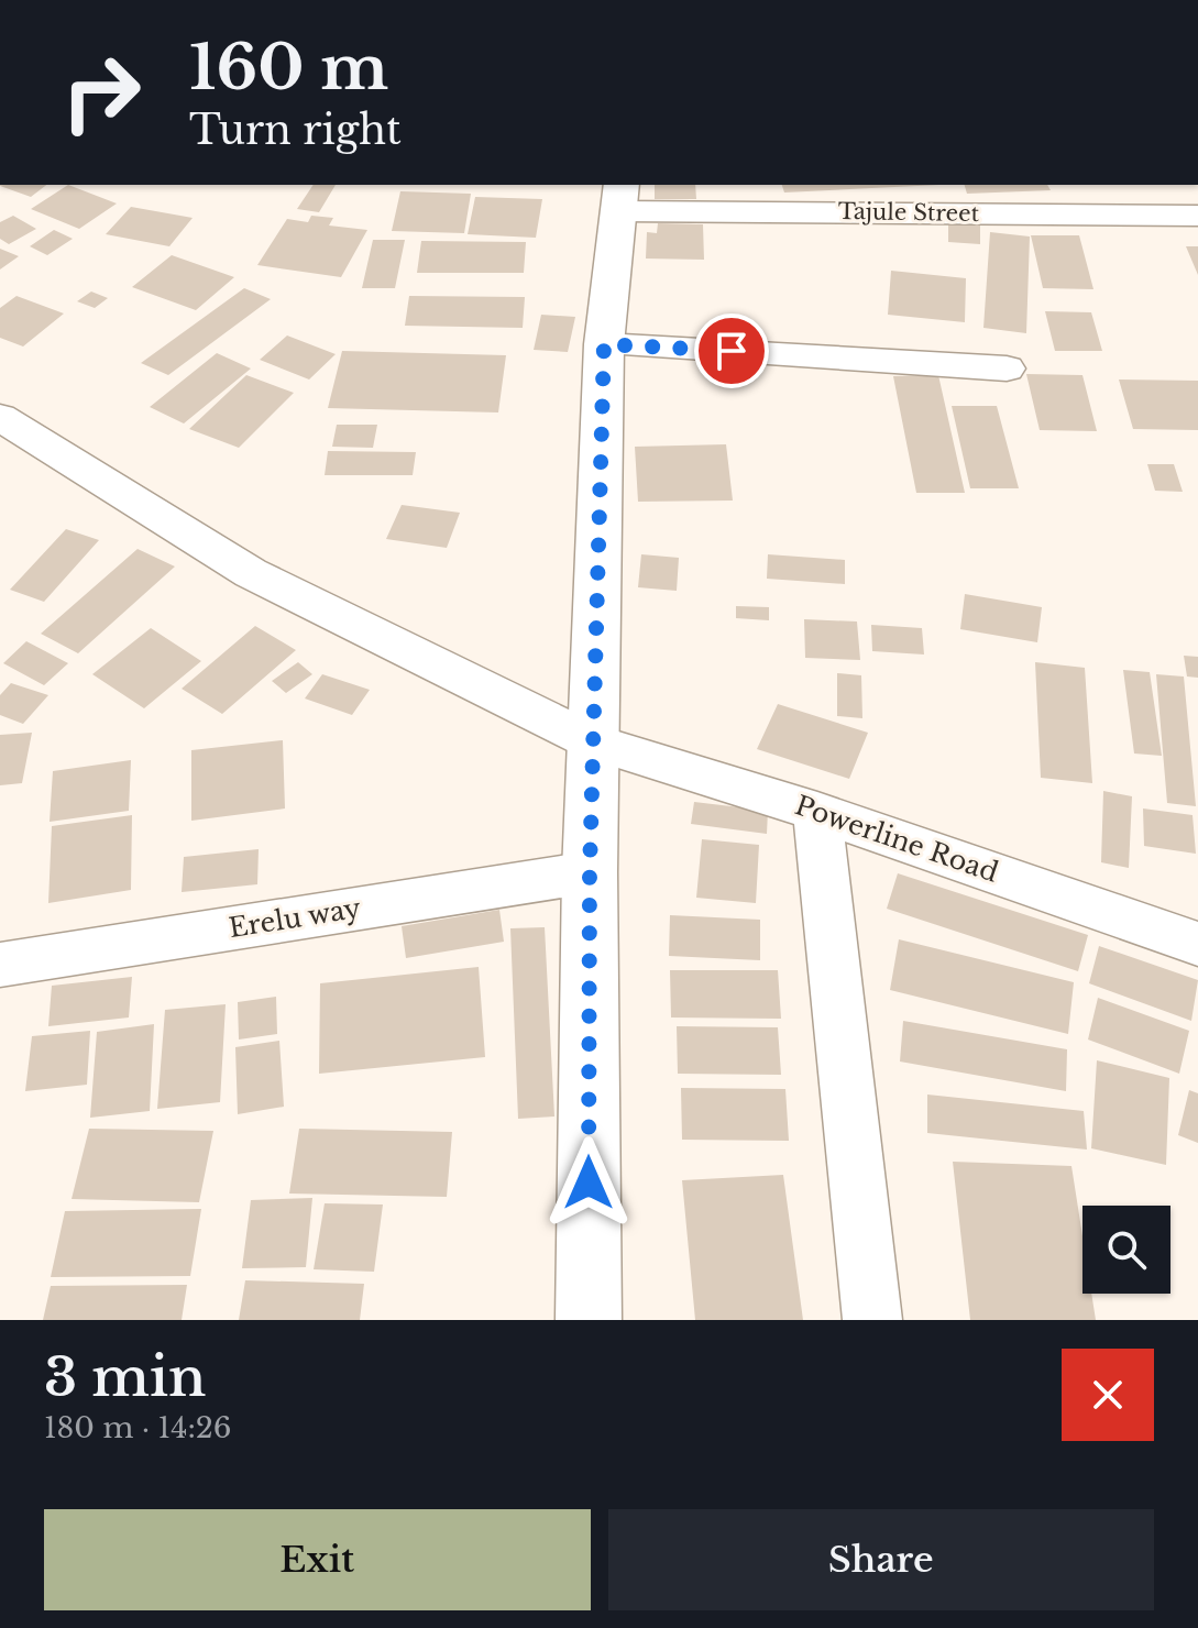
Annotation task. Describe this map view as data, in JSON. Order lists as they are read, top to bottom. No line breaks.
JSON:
{"streets":{"street":["Tajule Street","Powerline Road","Erelu way"]},"page":{"turn":["160 m","Turn right"],"heading":["3 min","180 m · 14:26"],"buttons":["Exit","Share"]}}
